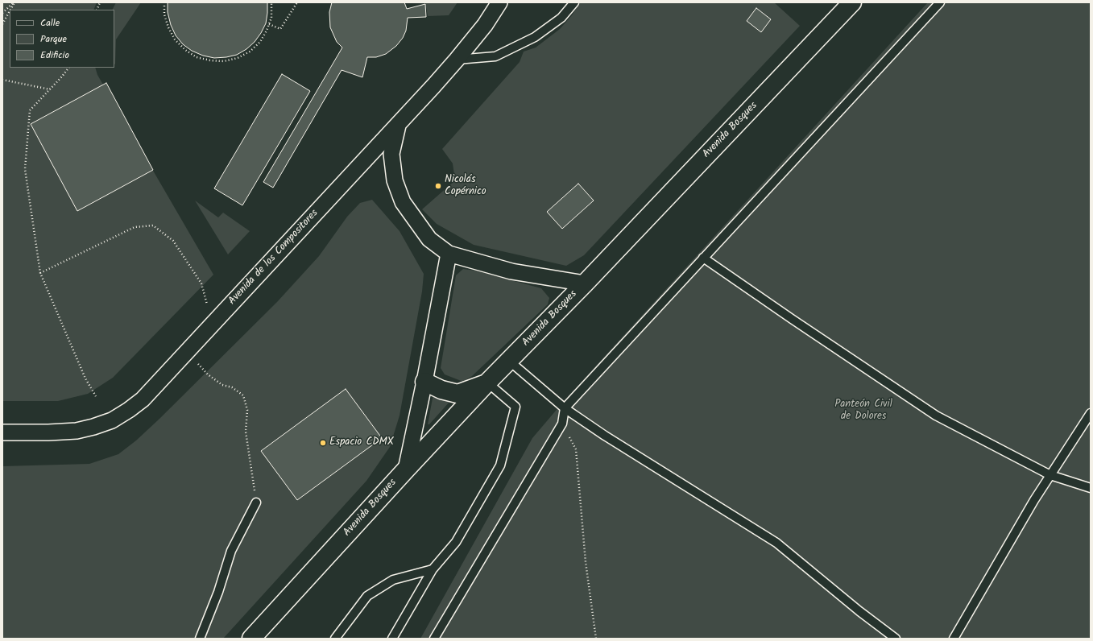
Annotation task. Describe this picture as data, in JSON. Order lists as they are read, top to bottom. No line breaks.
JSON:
{"streets":{"street":["Avenida Bosques","Avenida de los Compositores"]},"parks":["Panteón Civil de Dolores"],"places":["Nicolás Copérnico","Espacio CDMX"],"legend":["Calle","Parque","Edificio"]}
